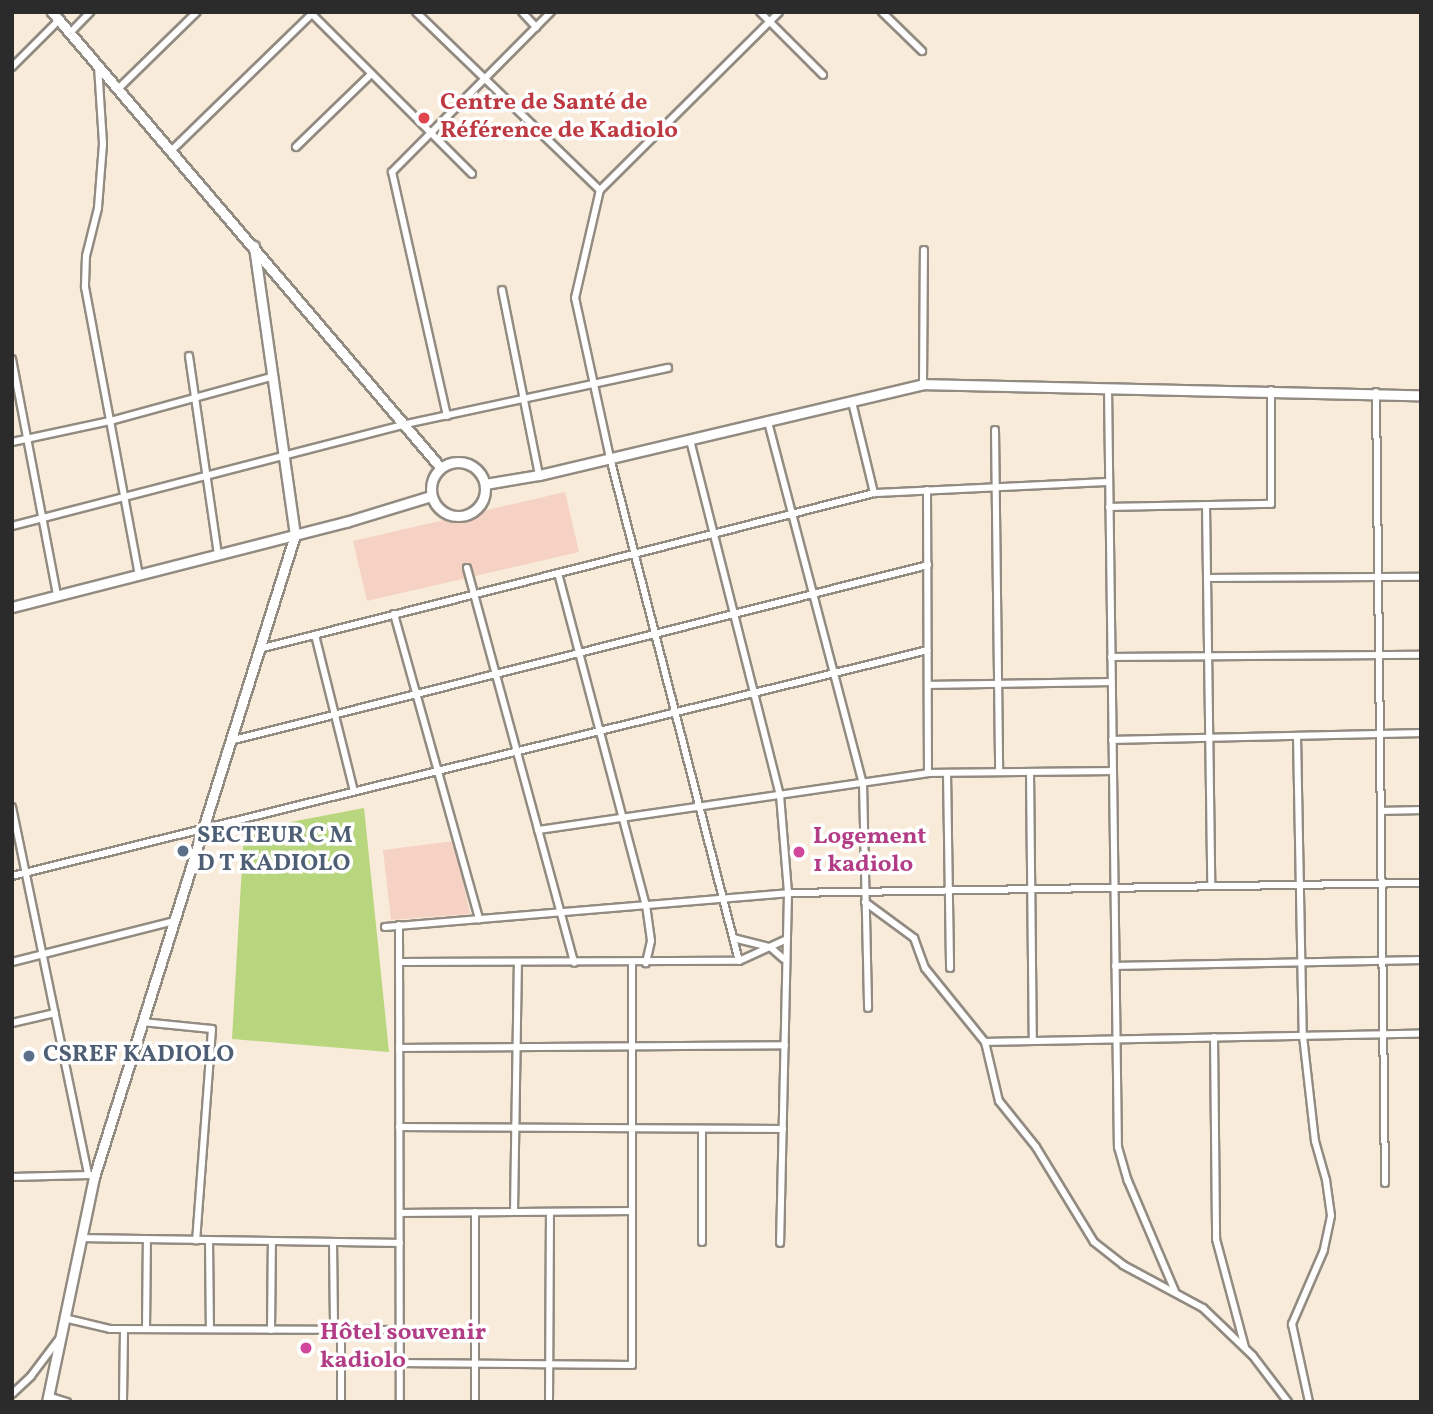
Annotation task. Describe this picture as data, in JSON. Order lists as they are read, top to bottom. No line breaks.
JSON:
{"places":["Centre de Santé de Référence de Kadiolo","SECTEUR C M D T KADIOLO","Logement 1 kadiolo","CSREF KADIOLO","Hôtel souvenir kadiolo"]}
